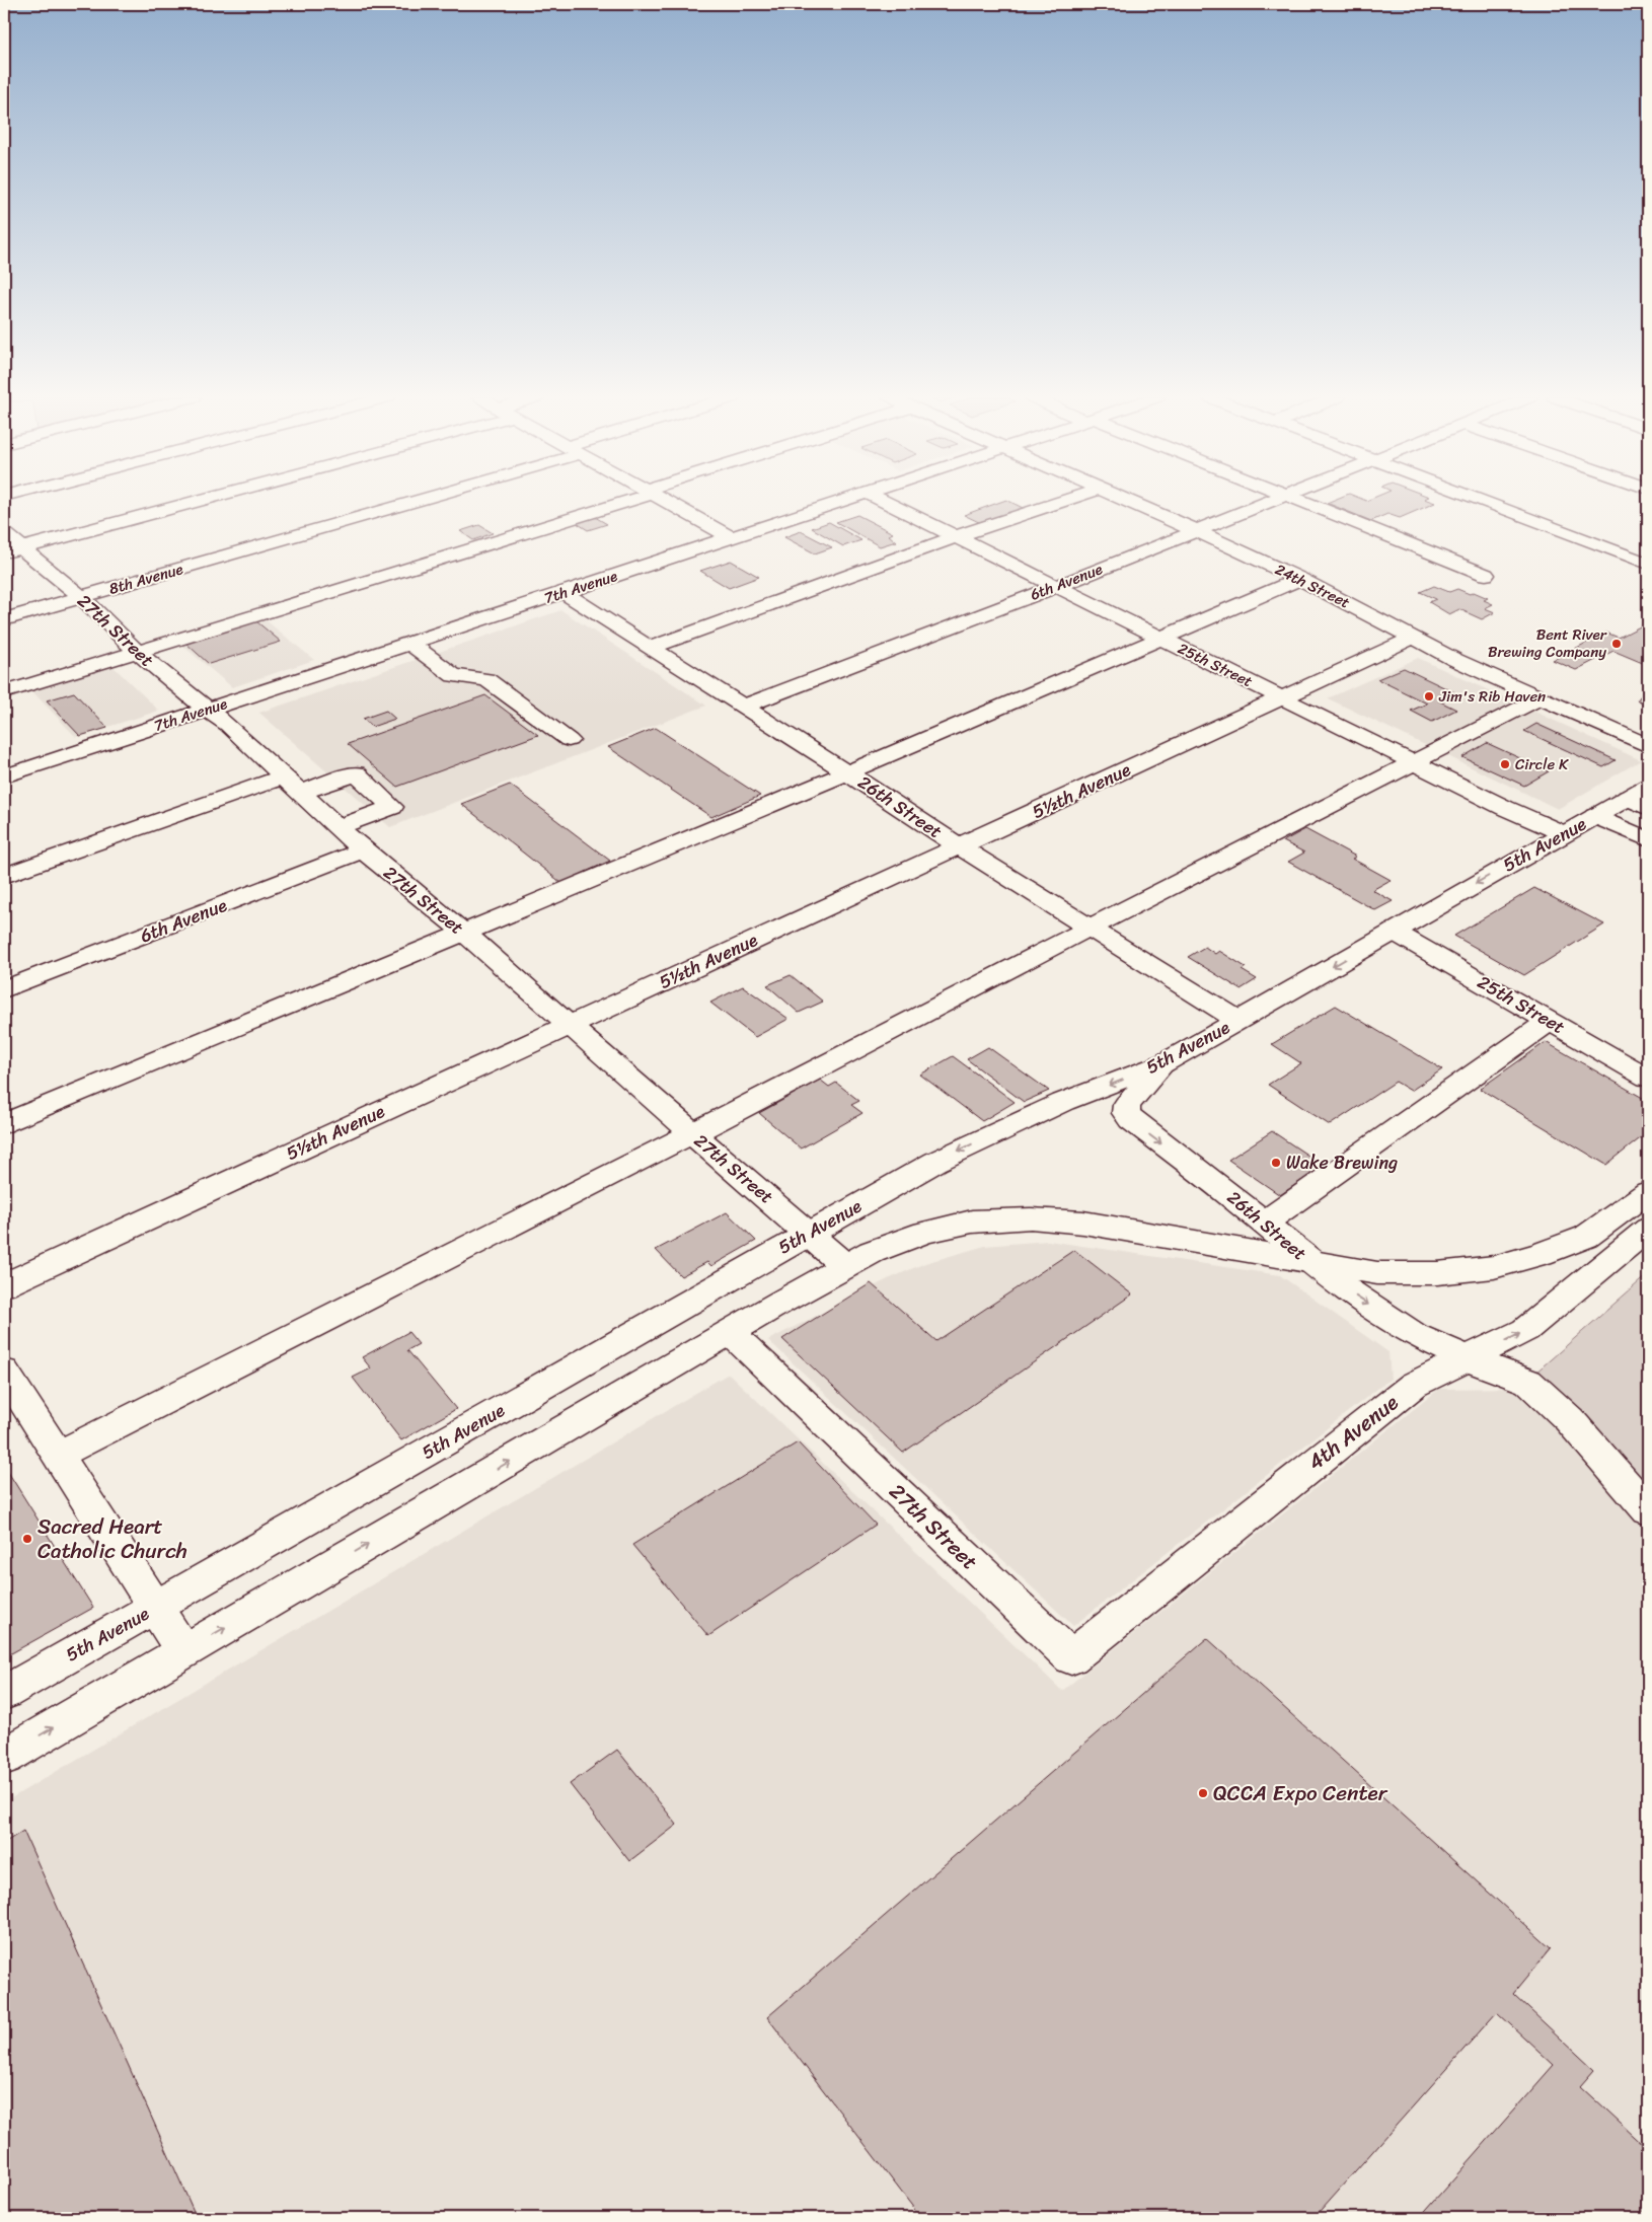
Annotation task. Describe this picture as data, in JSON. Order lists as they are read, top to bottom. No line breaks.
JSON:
{"streets":{"street":["8th Avenue","6th Avenue","24th Street","7th Avenue","27th Street","25th Street","5½th Avenue","26th Street","5th Avenue","4th Avenue"]},"crossings":[["8th Avenue","27th Street"],["6th Avenue","24th Street"],["6th Avenue","27th Street"],["6th Avenue","25th Street"],["6th Avenue","26th Street"],["24th Street","5½th Avenue"],["7th Avenue","27th Street"],["7th Avenue","26th Street"],["27th Street","5½th Avenue"],["27th Street","5th Avenue"],["27th Street","4th Avenue"],["25th Street","5½th Avenue"],["25th Street","5th Avenue"],["5½th Avenue","26th Street"],["26th Street","5th Avenue"],["26th Street","4th Avenue"]],"places":["Bent River Brewing Company","Jim's Rib Haven","Circle K","Wake Brewing","Sacred Heart Catholic Church","QCCA Expo Center"]}
